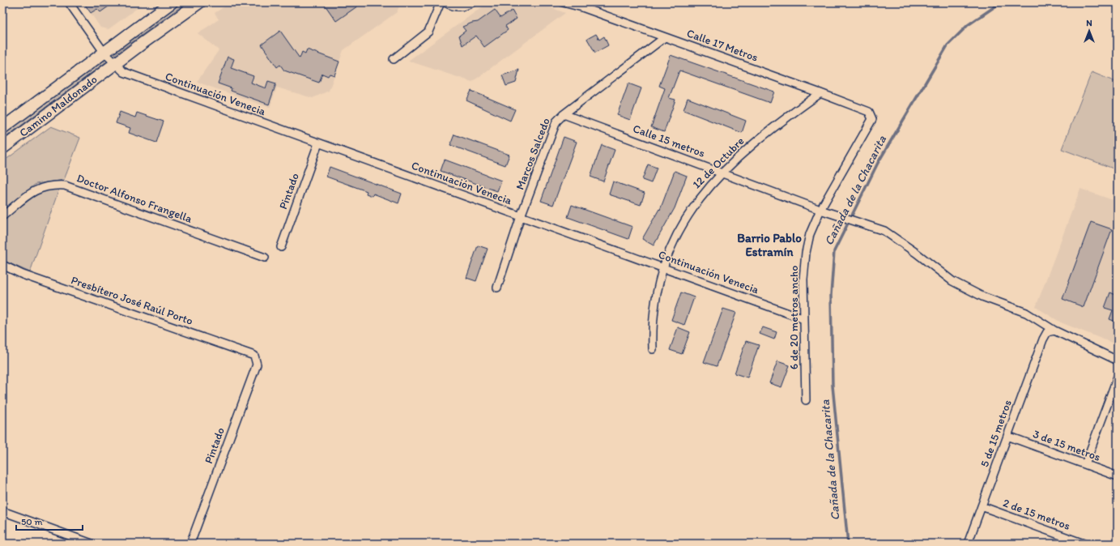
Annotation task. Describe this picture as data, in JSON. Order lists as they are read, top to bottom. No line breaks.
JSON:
{"streets":{"main road":["Camino Maldonado"],"street":["Calle 17 Metros","Continuación Venecia","Calle 15 metros","Marcos Salcedo","12 de Octubre","Pintado","Doctor Alfonso Frangella","Presbítero José Raúl Porto","6 de 20 metros ancho","5 de 15 metros","3 de 15 metros","2 de 15 metros"]},"crossings":[["Calle 17 Metros","Marcos Salcedo"],["Calle 17 Metros","12 de Octubre"],["Calle 17 Metros","6 de 20 metros ancho"],["Continuación Venecia","Camino Maldonado"],["Continuación Venecia","Marcos Salcedo"],["Continuación Venecia","12 de Octubre"],["Continuación Venecia","Pintado"],["Continuación Venecia","6 de 20 metros ancho"],["Calle 15 metros","Marcos Salcedo"],["Calle 15 metros","12 de Octubre"],["Calle 15 metros","6 de 20 metros ancho"],["Calle 15 metros","5 de 15 metros"],["Pintado","Presbítero José Raúl Porto"],["5 de 15 metros","3 de 15 metros"],["5 de 15 metros","2 de 15 metros"]],"districts":["Barrio Pablo Estramín"],"water":["Cañada de la Chacarita"],"scale_bar":"50 m","north":"top"}
